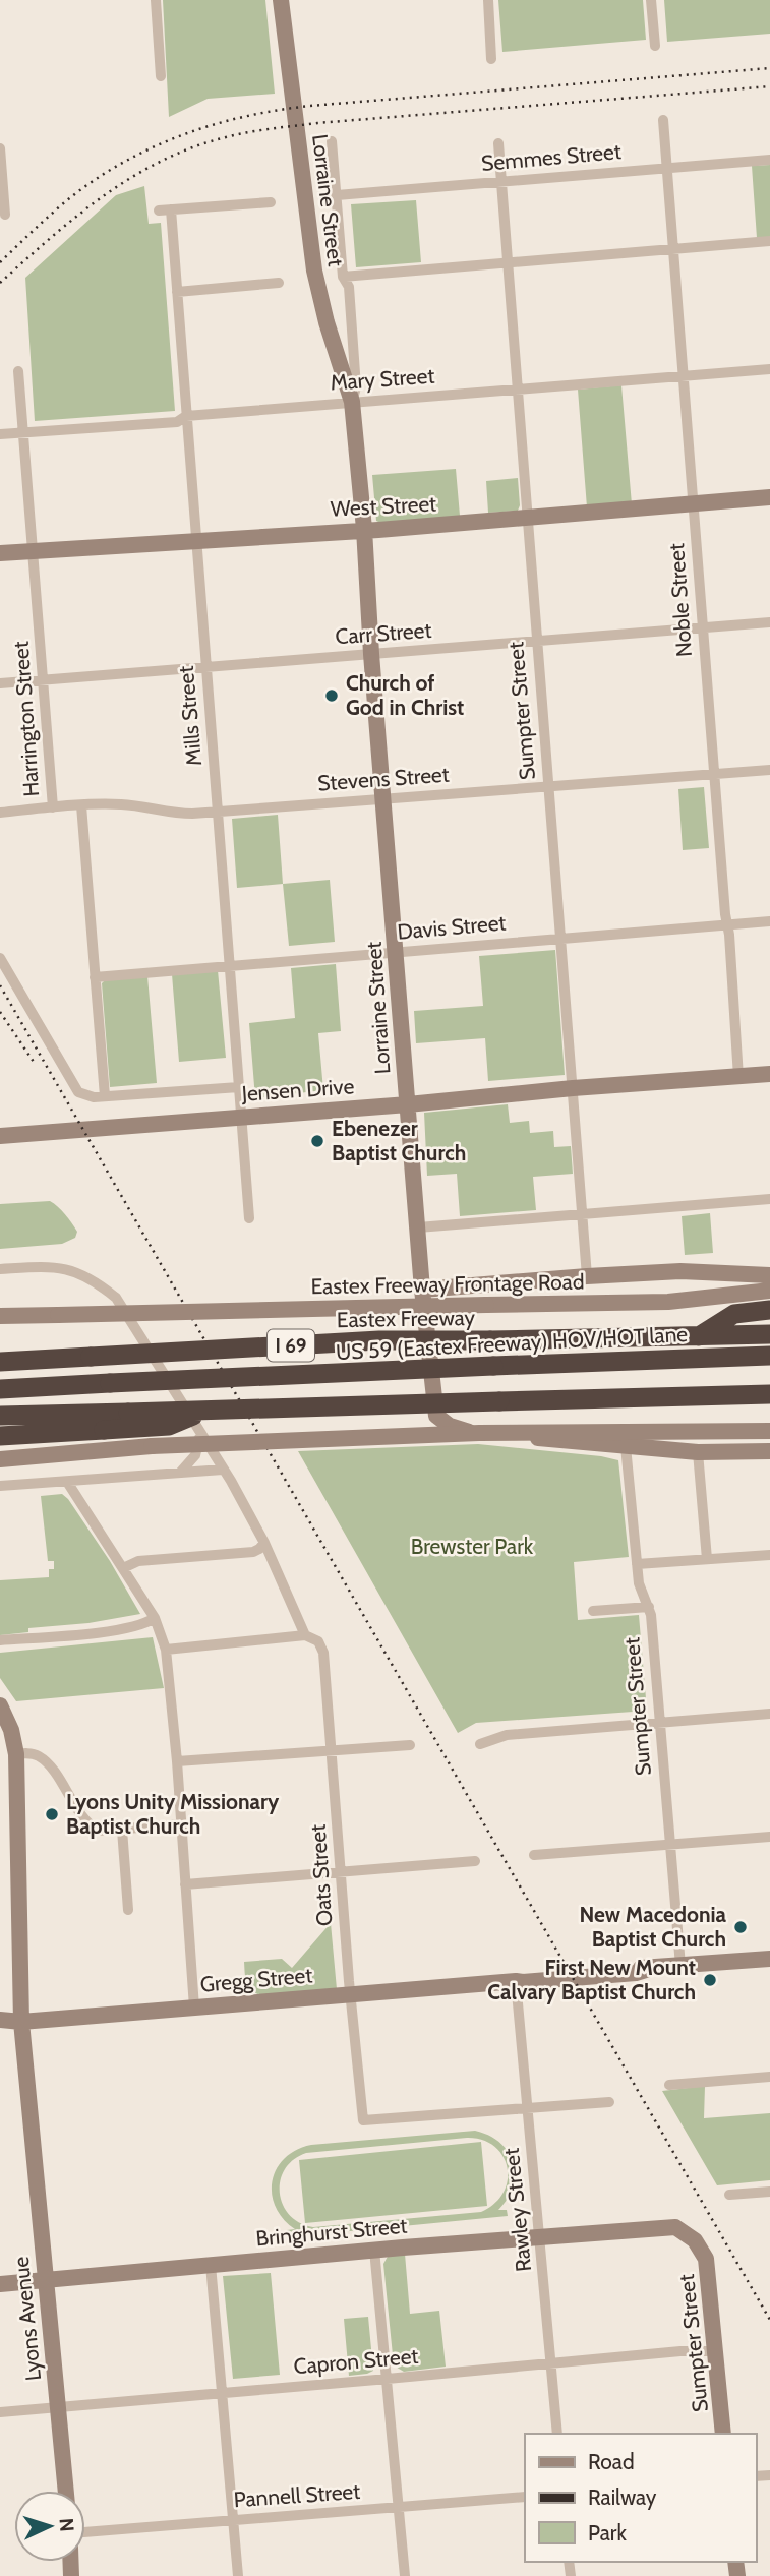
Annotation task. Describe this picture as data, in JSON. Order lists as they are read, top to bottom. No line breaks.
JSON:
{"streets":{"highway":["Eastex Freeway","US 59 (Eastex Freeway) HOV/HOT lane","I 69"],"main road":["Lorraine Street","West Street","Sumpter Street","Jensen Drive","Eastex Freeway Frontage Road","Gregg Street","Bringhurst Street","Lyons Avenue"],"street":["Semmes Street","Mary Street","Noble Street","Carr Street","Mills Street","Harrington Street","Stevens Street","Davis Street","Oats Street","Rawley Street","Capron Street","Pannell Street"]},"crossings":[["Semmes Street","Lorraine Street"],["Semmes Street","Noble Street"],["Semmes Street","Sumpter Street"],["Lorraine Street","Mary Street"],["Lorraine Street","West Street"],["Lorraine Street","Carr Street"],["Lorraine Street","Sumpter Street"],["Lorraine Street","Stevens Street"],["Lorraine Street","Davis Street"],["Lorraine Street","Jensen Drive"],["Mary Street","Noble Street"],["Mary Street","Sumpter Street"],["Mary Street","Mills Street"],["Mary Street","Harrington Street"],["West Street","Noble Street"],["West Street","Sumpter Street"],["West Street","Mills Street"],["West Street","Harrington Street"],["Noble Street","Carr Street"],["Noble Street","Stevens Street"],["Noble Street","Davis Street"],["Noble Street","Jensen Drive"],["Carr Street","Sumpter Street"],["Carr Street","Mills Street"],["Carr Street","Harrington Street"],["Sumpter Street","Stevens Street"],["Sumpter Street","Davis Street"],["Sumpter Street","Jensen Drive"],["Sumpter Street","Gregg Street"],["Sumpter Street","Bringhurst Street"],["Sumpter Street","Capron Street"],["Mills Street","Stevens Street"],["Mills Street","Davis Street"],["Mills Street","Jensen Drive"],["Harrington Street","Stevens Street"],["Oats Street","Gregg Street"],["Oats Street","Rawley Street"],["Gregg Street","Rawley Street"],["Gregg Street","Lyons Avenue"],["Rawley Street","Bringhurst Street"],["Rawley Street","Capron Street"],["Bringhurst Street","Lyons Avenue"],["Lyons Avenue","Capron Street"]],"parks":["Brewster Park"],"places":["Church of God in Christ","Ebenezer Baptist Church","Lyons Unity Missionary Baptist Church","New Macedonia Baptist Church","First New Mount Calvary Baptist Church"],"legend":["Road","Railway","Park"],"north":"right"}
